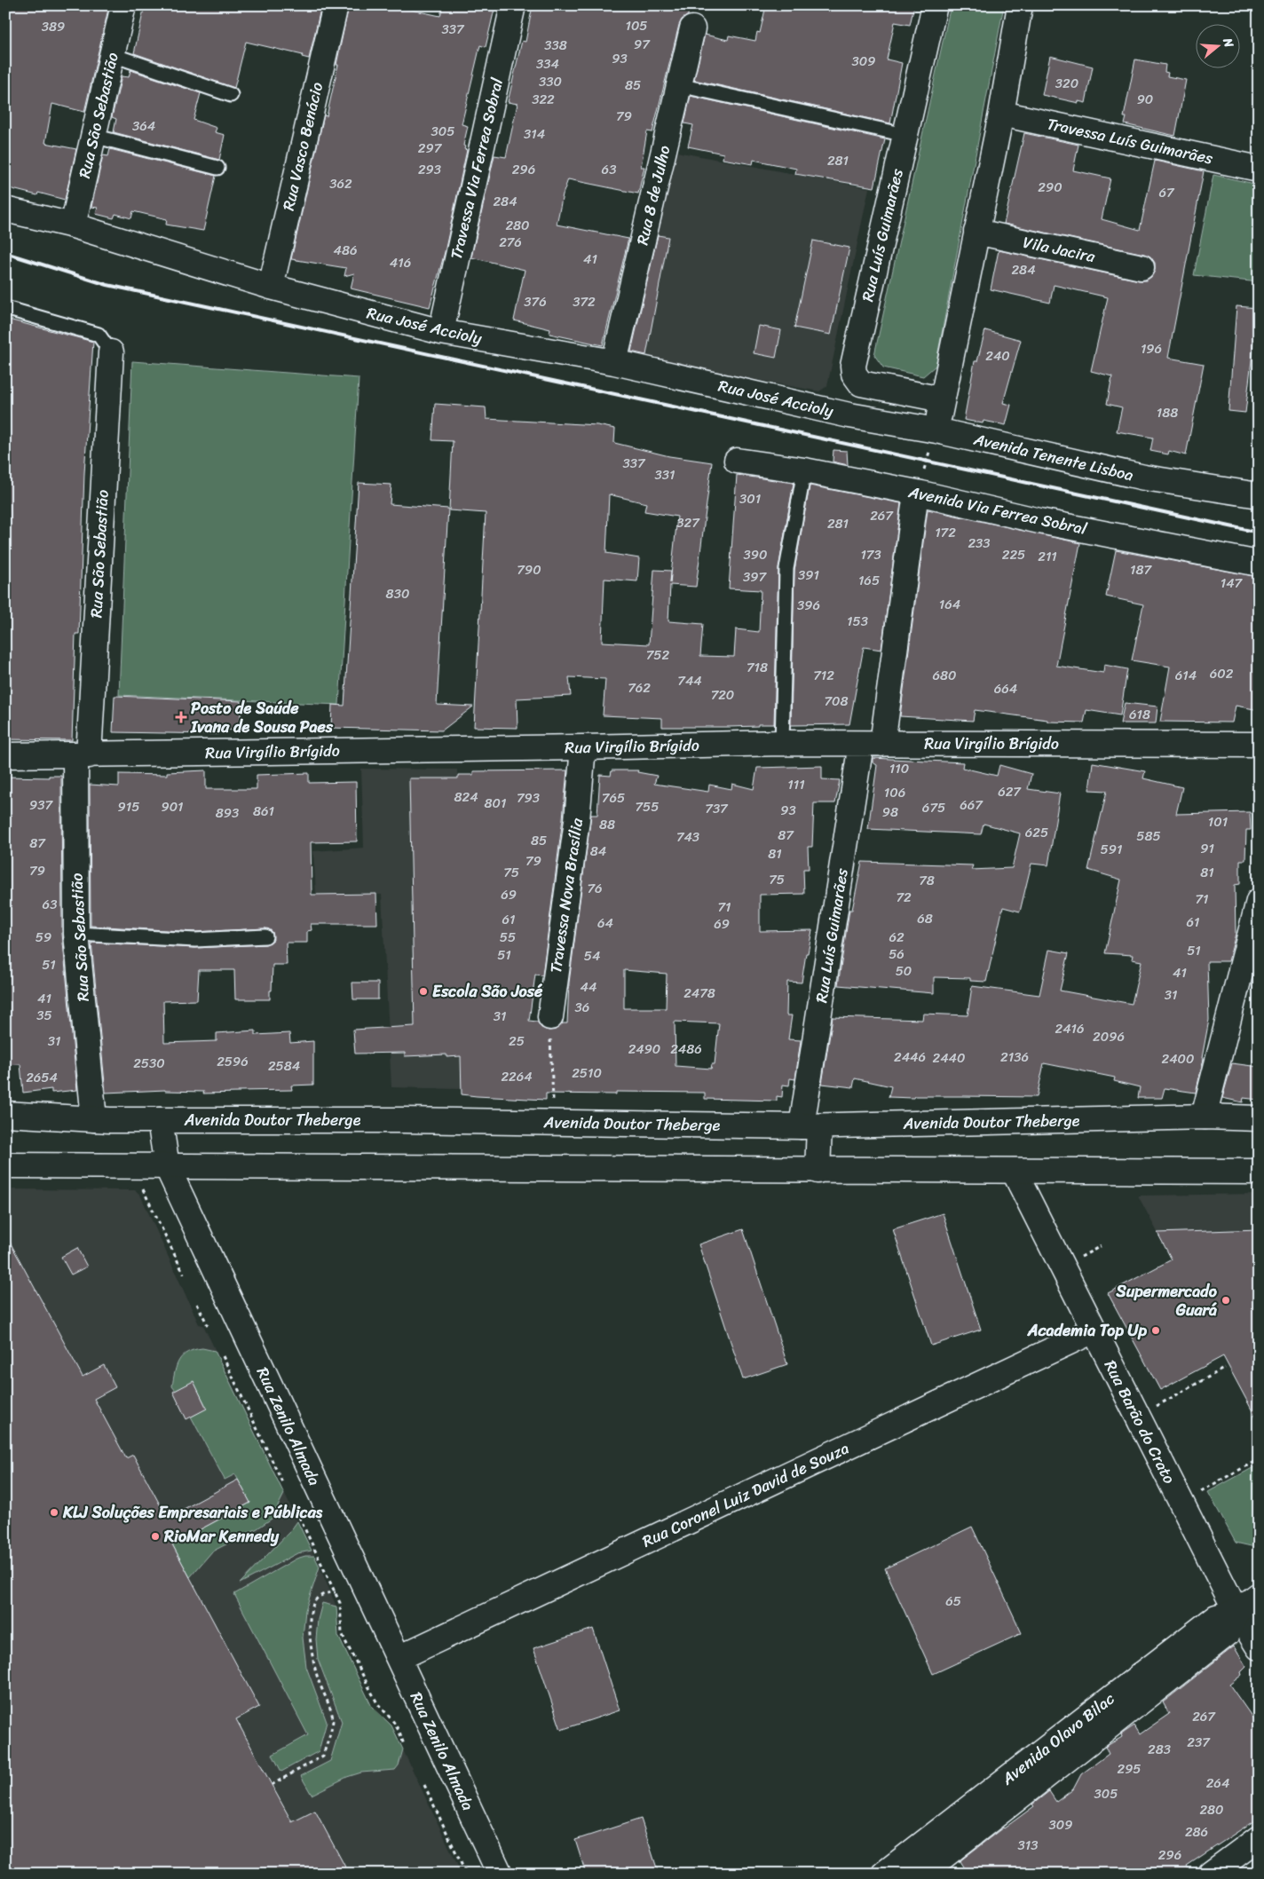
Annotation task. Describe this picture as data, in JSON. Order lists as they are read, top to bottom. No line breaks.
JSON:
{"streets":{"street":["Rua São Sebastião","Travessa Luís Guimarães","Rua Vasco Benácio","Travessa Via Ferrea Sobral","Rua 8 de Julho","Rua Luís Guimarães","Vila Jacira","Rua José Accioly","Avenida Tenente Lisboa","Avenida Via Ferrea Sobral","Rua Virgílio Brígido","Travessa Nova Brasília","Avenida Doutor Theberge","Rua Barão do Crato","Rua Zenilo Almada","Rua Coronel Luiz David de Souza","Avenida Olavo Bilac"]},"crossings":[["Rua São Sebastião","Rua José Accioly"],["Rua São Sebastião","Rua Virgílio Brígido"],["Rua São Sebastião","Avenida Doutor Theberge"],["Rua Vasco Benácio","Rua José Accioly"],["Travessa Via Ferrea Sobral","Rua José Accioly"],["Rua 8 de Julho","Rua José Accioly"],["Rua Luís Guimarães","Avenida Via Ferrea Sobral"],["Rua Luís Guimarães","Rua Virgílio Brígido"],["Rua Luís Guimarães","Avenida Doutor Theberge"],["Rua José Accioly","Avenida Tenente Lisboa"],["Rua Virgílio Brígido","Travessa Nova Brasília"],["Avenida Doutor Theberge","Rua Zenilo Almada"],["Rua Barão do Crato","Rua Coronel Luiz David de Souza"],["Rua Barão do Crato","Avenida Olavo Bilac"],["Rua Zenilo Almada","Rua Coronel Luiz David de Souza"]],"places":{"health":["Posto de Saúde Ivana de Sousa Paes"],"other":["Escola São José","Supermercado Guará","Academia Top Up","KLJ Soluções Empresariais e Públicas","RioMar Kennedy"]},"house_numbers":["105","389","337","97","338","93","309","334","330","320","85","322","90","79","364","305","314","297","281","293","296","63","362","290","67","284","280","276","486","41","416","284","376","372","196","240","188","337","331","301","267","327","281","172","233","390","173","225","211","790","187","391","397","165","147","830","164","396","153","752","718","602","712","680","614","744","762","664","720","708","618","110","111","627","106","824","793","765","801","937","667","915","901","755","675","737","93","861","98","893","101","88","625","87","585","743","85","87","91","591","84","81","79","79","75","81","75","78","76","69","72","71","63","71","68","61","61","64","69","59","55","62","51","56","51","54","51","50","41","44","2478","31","41","36","35","31","2416","2096","31","25","2490","2486","2446","2136","2440","2400","2596","2530","2584","2510","2264","2654","65","267","237","283","295","264","305","280","309","286","313","296"],"north":"right"}
